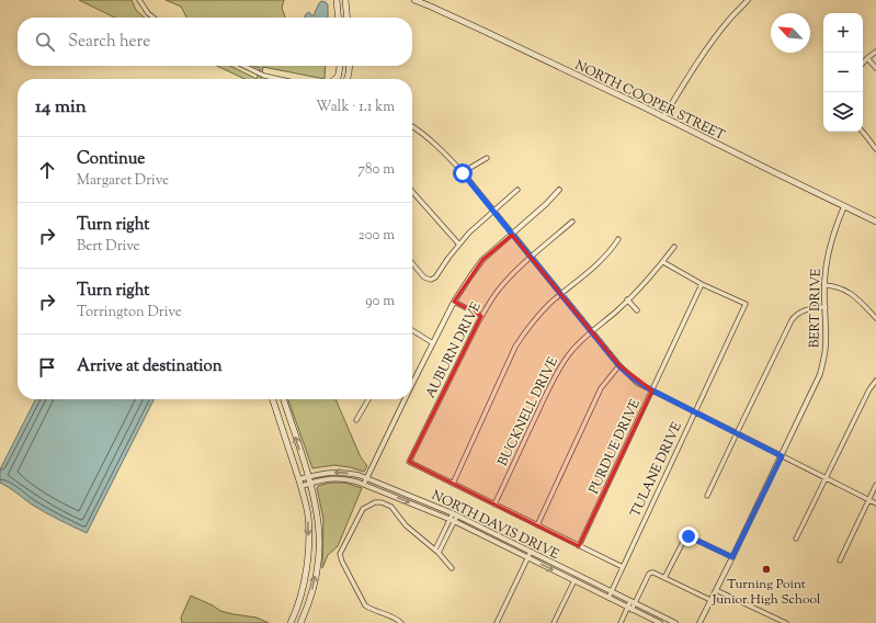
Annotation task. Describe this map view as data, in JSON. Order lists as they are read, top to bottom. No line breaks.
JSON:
{"streets":{"main road":["NORTH COOPER STREET"],"street":["BERT DRIVE","AUBURN DRIVE","BUCKNELL DRIVE","PURDUE DRIVE","TULANE DRIVE","NORTH DAVIS DRIVE"]},"crossings":[["NORTH COOPER STREET","BERT DRIVE"],["PURDUE DRIVE","TULANE DRIVE"],["TULANE DRIVE","NORTH DAVIS DRIVE"]],"places":["Turning Point Junior High School"],"north":"top left","page":{"map_buttons":["+","−"],"search":"Search here","heading":["14 min","Walk · 1.1 km"],"list":[["Continue","Margaret Drive","780 m"],["Turn right","Bert Drive","200 m"],["Turn right","Torrington Drive","90 m"],"Arrive at destination"]}}
